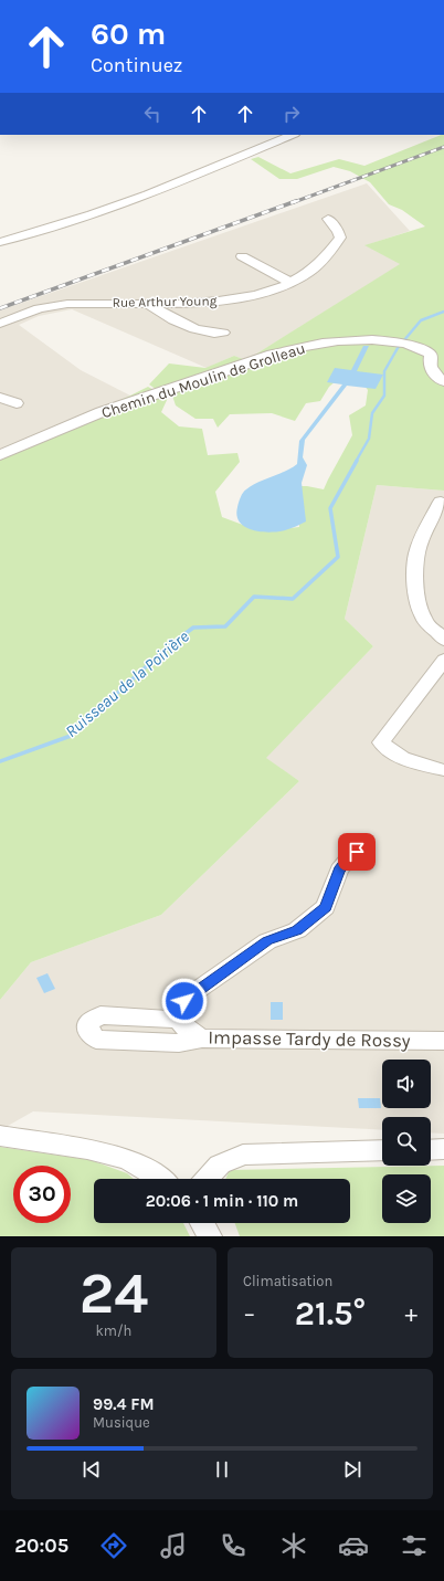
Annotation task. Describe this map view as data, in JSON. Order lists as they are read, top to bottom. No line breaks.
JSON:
{"streets":{"street":["Rue Arthur Young","Chemin du Moulin de Grolleau","Impasse Tardy de Rossy"]},"water":["Ruisseau de la Poirière"],"page":{"turn":["60 m","Continuez"],"limit":"30","trip":"20:06 · 1 min · 110 m","tile":[["24","km/h"],"Climatisation"],"heat":["−","21.5°","+"],"song":["99.4 FM","Musique"],"tabs":"20:05"}}
